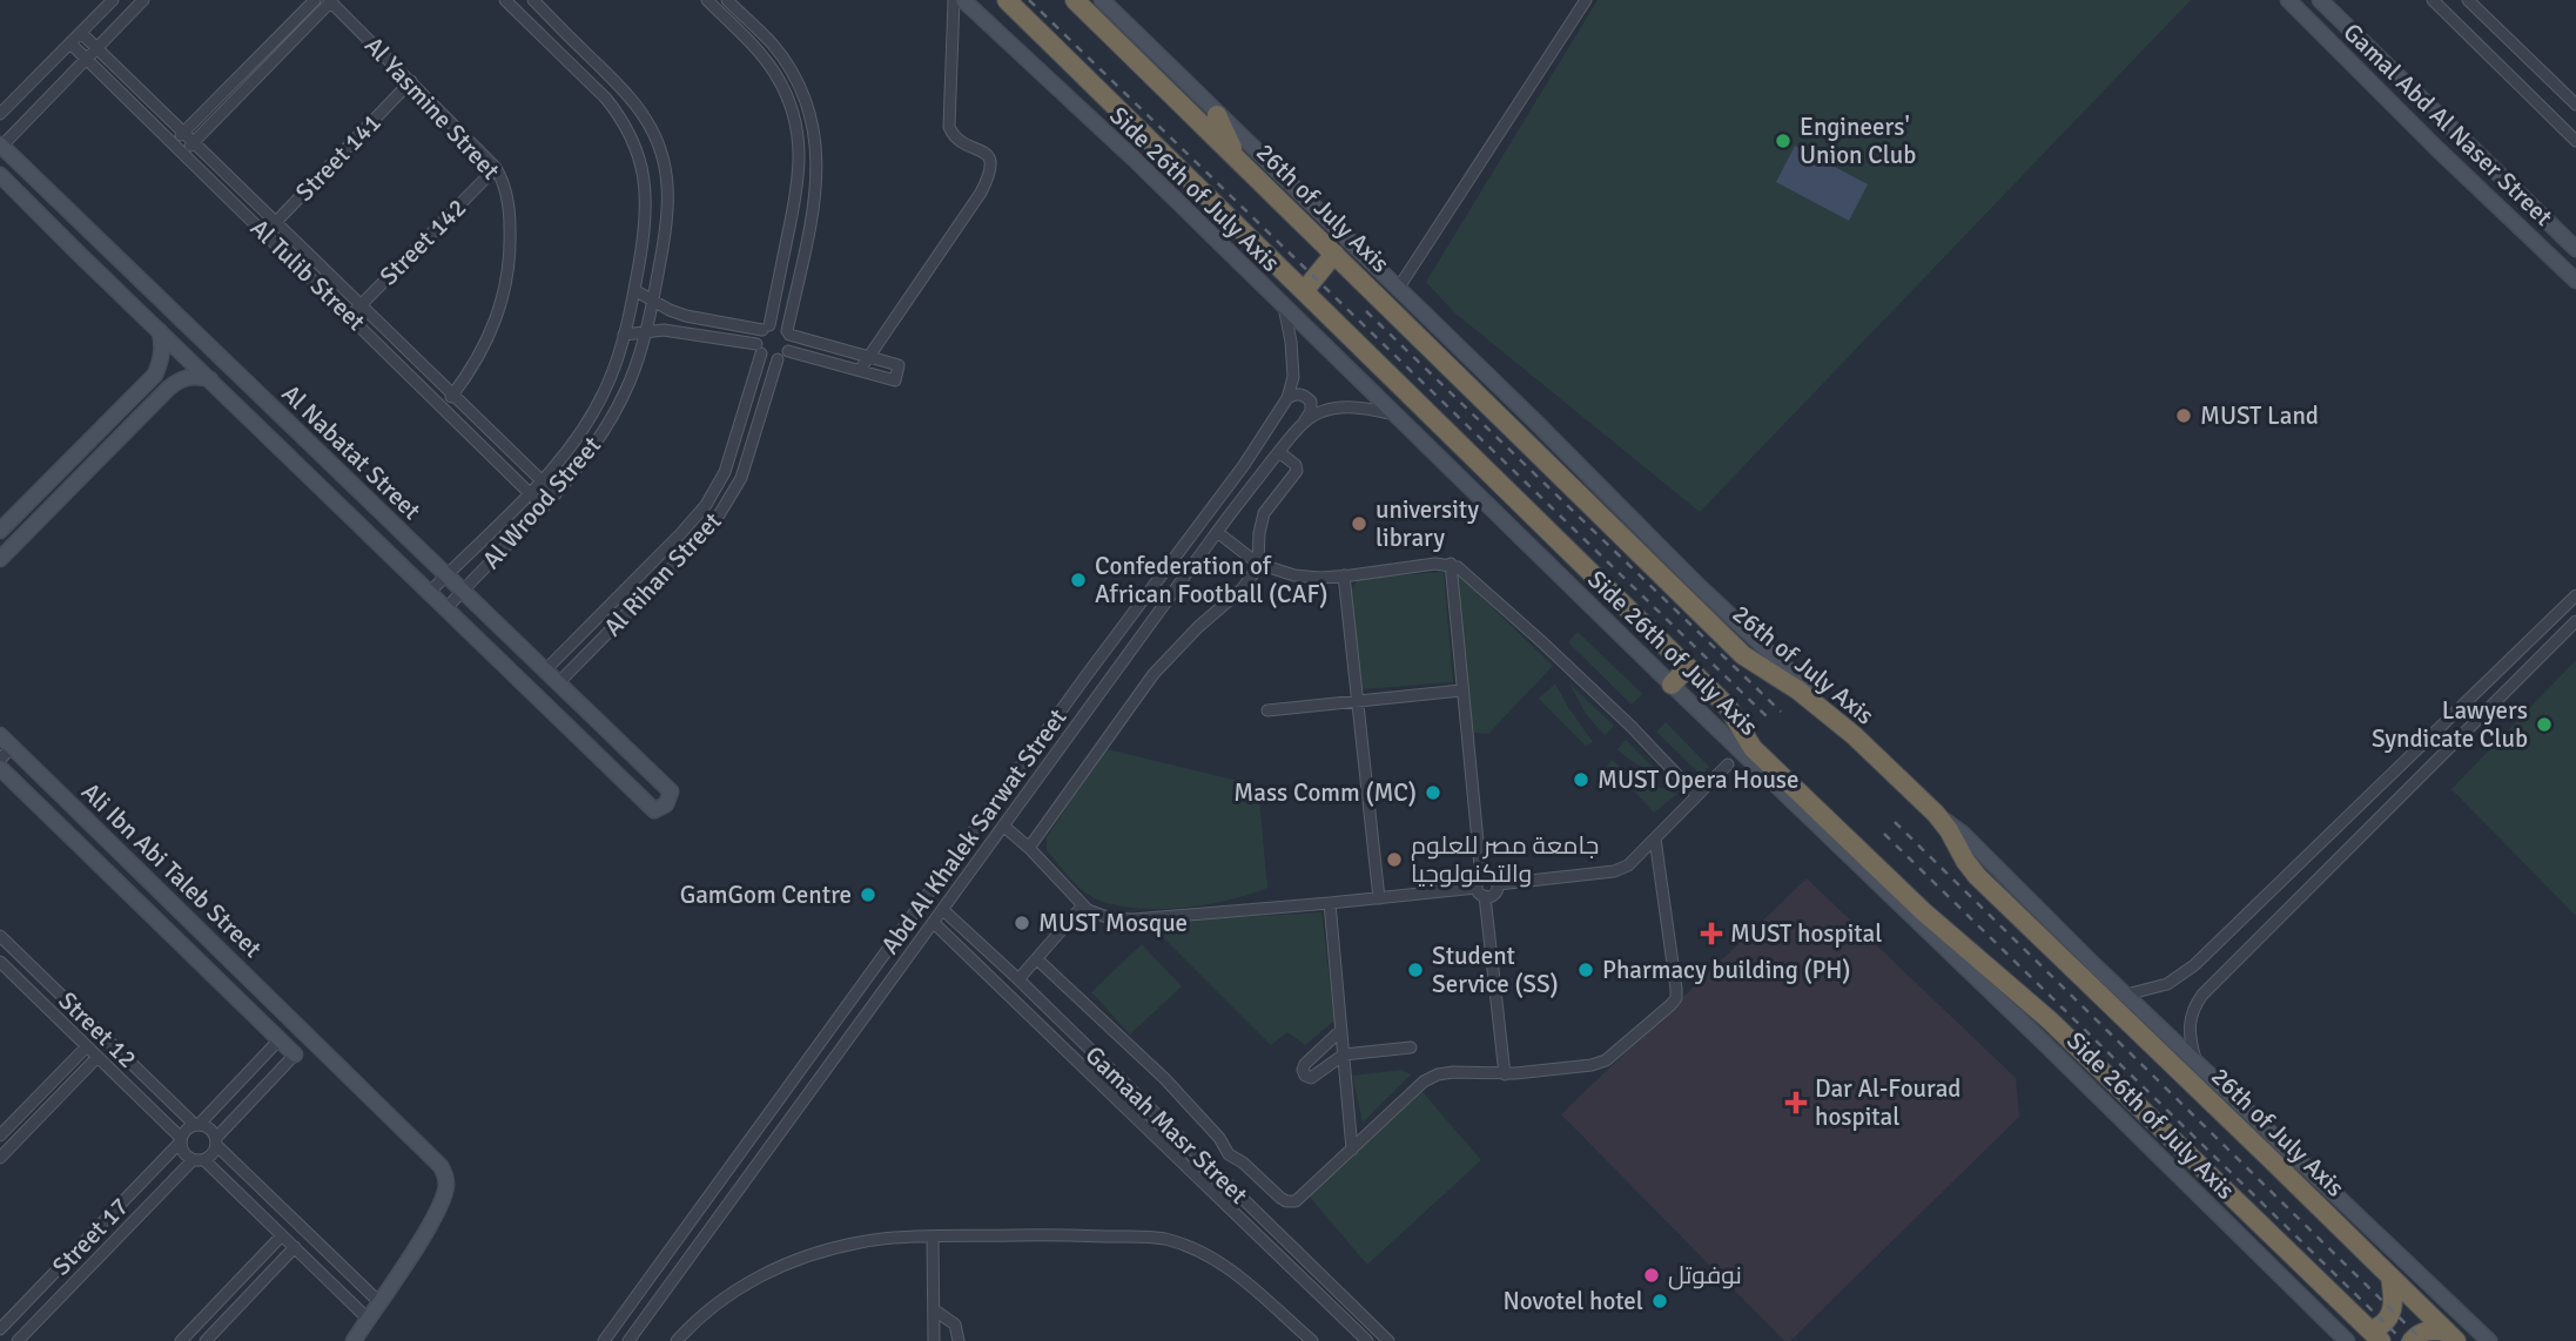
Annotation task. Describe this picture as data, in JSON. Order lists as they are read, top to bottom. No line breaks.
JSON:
{"streets":{"highway":["26th of July Axis"],"main road":["Gamal Abd Al Naser Street","Side 26th of July Axis","Al Nabatat Street","Ali Ibn Abi Taleb Street"],"street":["Al Yasmine Street","Street 141","Street 142","Al Tulib Street","Al Wrood Street","Al Rihan Street","Abd Al Khalek Sarwat Street","Street 12","Gamaah Masr Street","Street 17"]},"crossings":[["Al Yasmine Street","Street 141"],["Al Yasmine Street","Street 142"],["Al Yasmine Street","Al Tulib Street"],["Street 141","Al Tulib Street"],["Side 26th of July Axis","Abd Al Khalek Sarwat Street"],["Street 142","Al Tulib Street"],["Al Tulib Street","Al Wrood Street"],["Al Nabatat Street","Al Wrood Street"],["Al Nabatat Street","Al Rihan Street"],["Abd Al Khalek Sarwat Street","Gamaah Masr Street"],["Street 12","Street 17"]],"places":{"other":["Engineers' Union Club","MUST Land","university library","Confederation of African Football (CAF)","Lawyers Syndicate Club","MUST Opera House","Mass Comm (MC)","جامعة مصر للعلوم والتكنولوجيا","GamGom Centre","MUST Mosque","Student Service (SS)","Pharmacy building (PH)","نوفوتل","Novotel hotel"],"health":["MUST hospital","Dar Al-Fourad hospital"]}}
